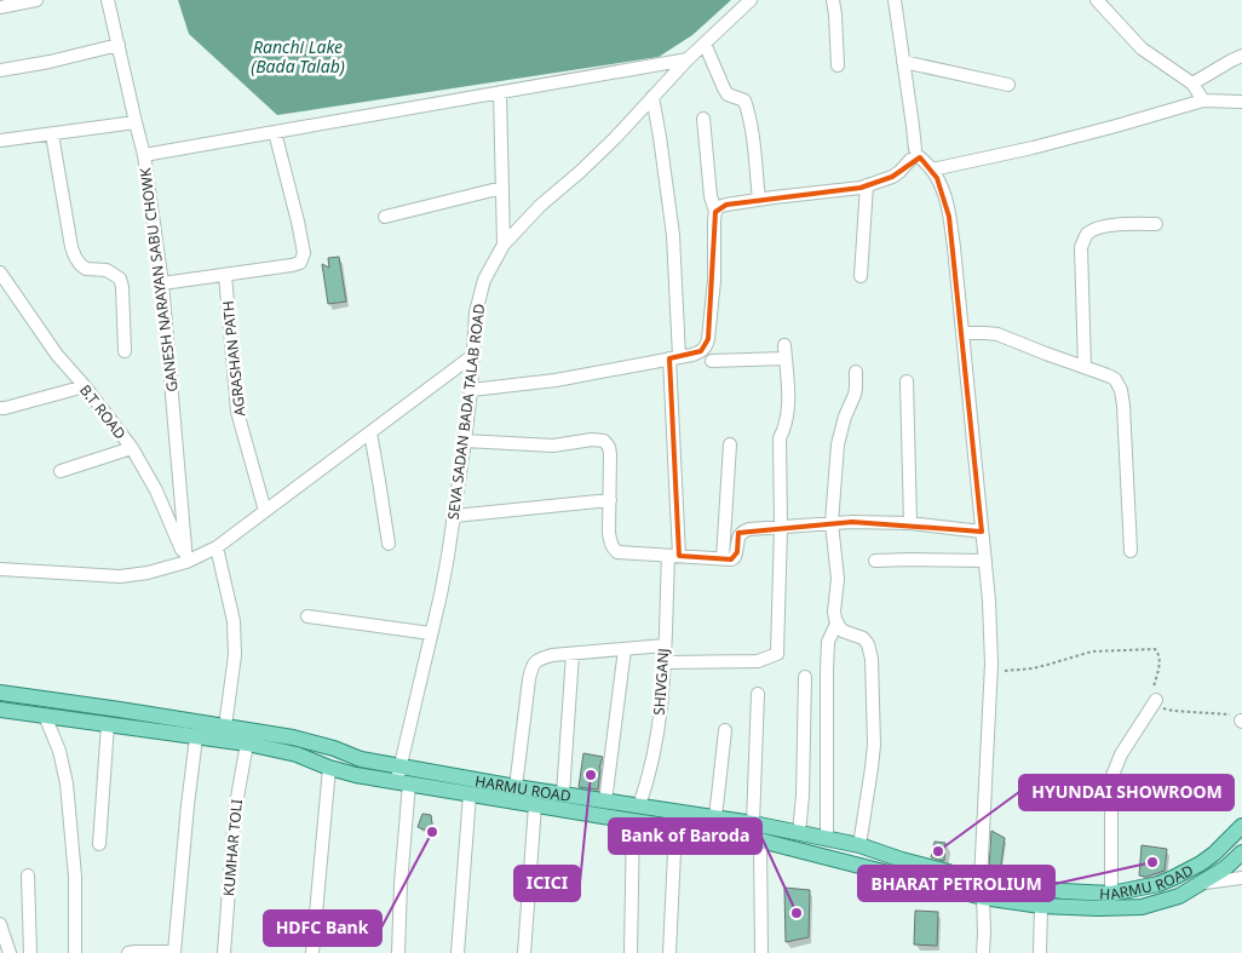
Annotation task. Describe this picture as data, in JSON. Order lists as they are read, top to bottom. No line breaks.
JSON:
{"streets":{"main road":["HARMU ROAD"],"street":["GANESH NARAYAN SABU CHOWK","AGRASHAN PATH","B.T ROAD","SEVA SADAN BADA TALAB ROAD","SHIVGANJ","KUMHAR TOLI"]},"crossings":[["GANESH NARAYAN SABU CHOWK","B.T ROAD"],["SEVA SADAN BADA TALAB ROAD","SHIVGANJ"],["SEVA SADAN BADA TALAB ROAD","HARMU ROAD"],["SHIVGANJ","HARMU ROAD"],["HARMU ROAD","KUMHAR TOLI"]],"water":["Ranchi Lake (Bada Talab)"],"places":["ICICI","HDFC Bank","HYUNDAI SHOWROOM","BHARAT PETROLIUM","Bank of Baroda"]}
